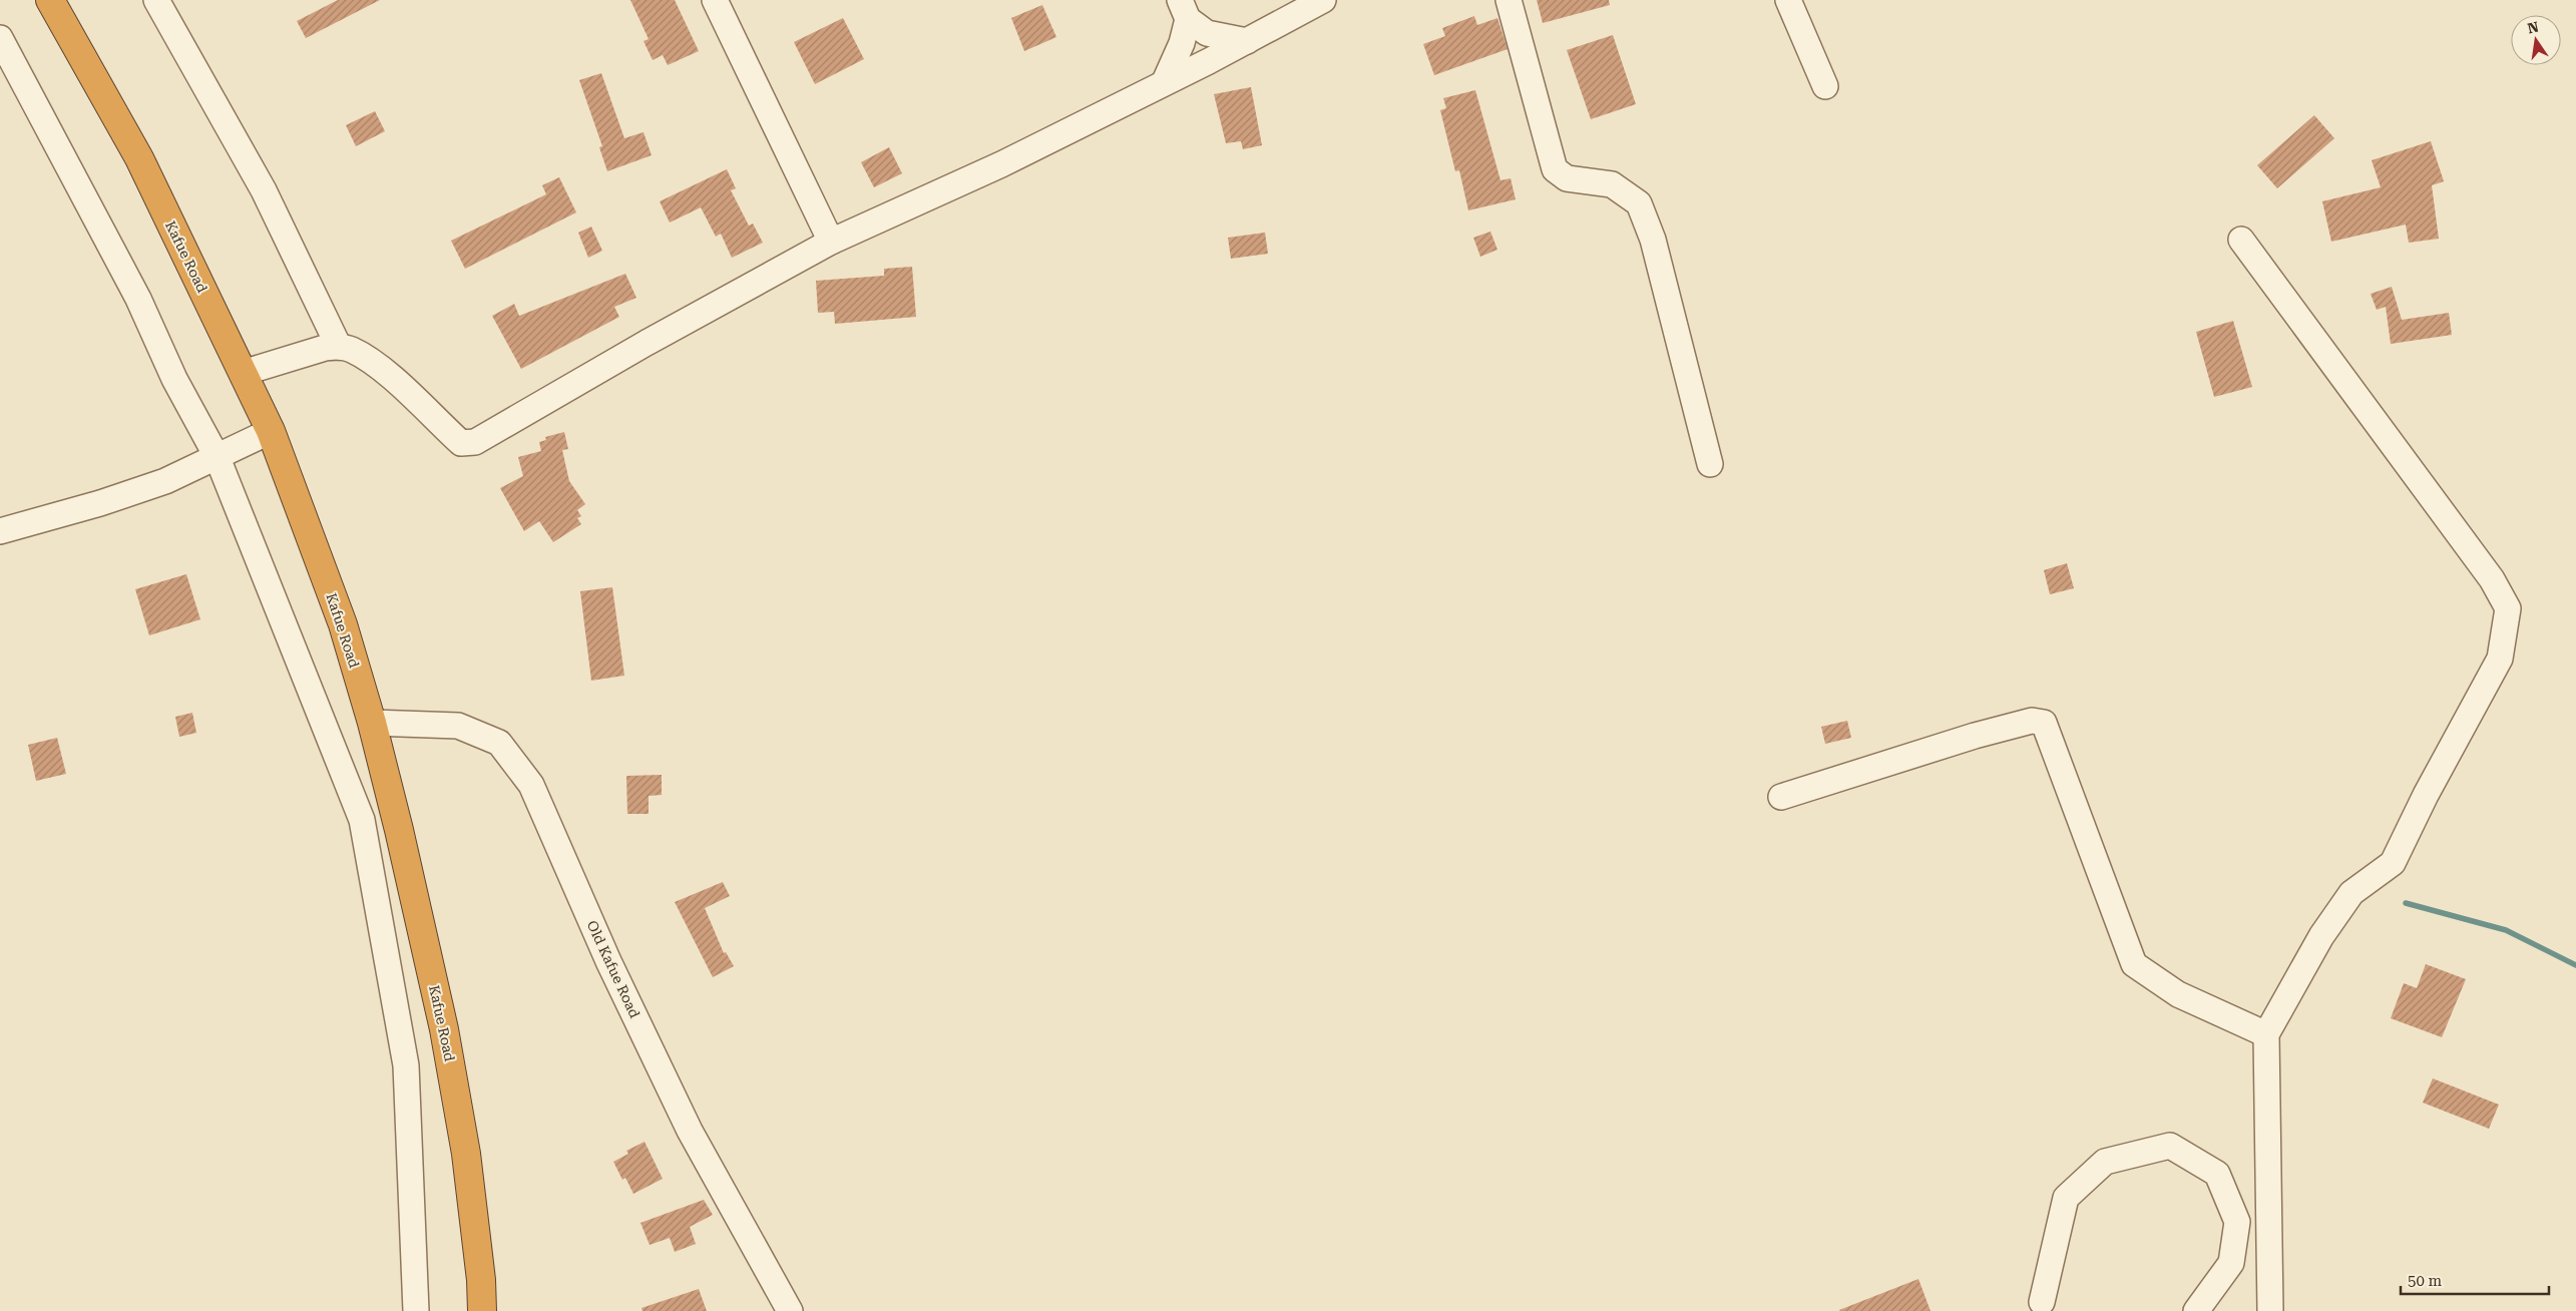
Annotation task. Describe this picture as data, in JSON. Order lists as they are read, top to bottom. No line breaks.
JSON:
{"streets":{"highway":["Kafue Road"],"street":["Old Kafue Road"]},"crossings":[["Kafue Road","Old Kafue Road"]],"scale_bar":"50 m","north":"top"}
